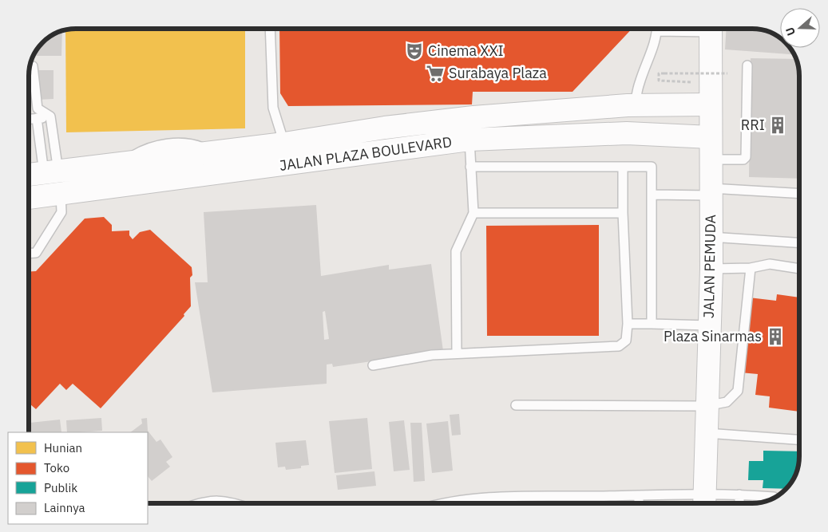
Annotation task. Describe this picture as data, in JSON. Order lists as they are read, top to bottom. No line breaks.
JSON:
{"streets":{"street":["JALAN PLAZA BOULEVARD","JALAN PEMUDA"]},"crossings":[["JALAN PLAZA BOULEVARD","JALAN PEMUDA"]],"places":{"theatre":["Cinema XXI"],"supermarket":["Surabaya Plaza"],"building":["RRI","Plaza Sinarmas"]},"legend":["Hunian","Toko","Publik","Lainnya"],"north":"left"}
